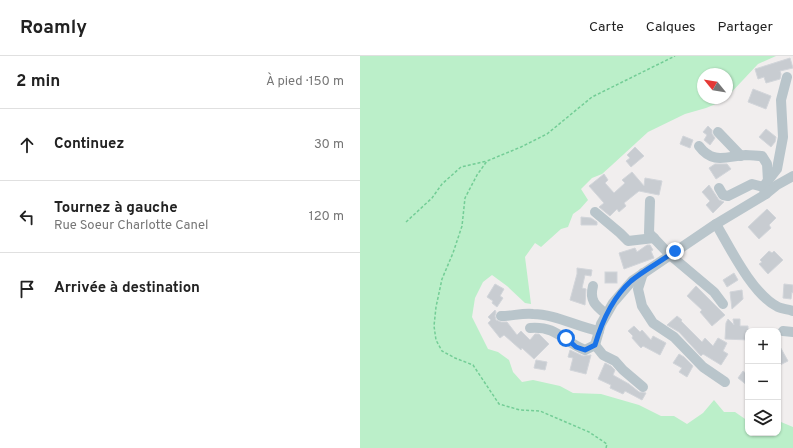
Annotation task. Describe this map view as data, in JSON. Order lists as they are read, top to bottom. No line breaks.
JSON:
{"north":"top left","page":{"header":"Roamly","nav":["Carte","Calques","Partager"],"heading":["2 min","À pied · 150 m"],"list":[["Continuez","30 m"],["Tournez à gauche","Rue Soeur Charlotte Canel","120 m"],"Arrivée à destination"],"map_buttons":["+","−"]}}
